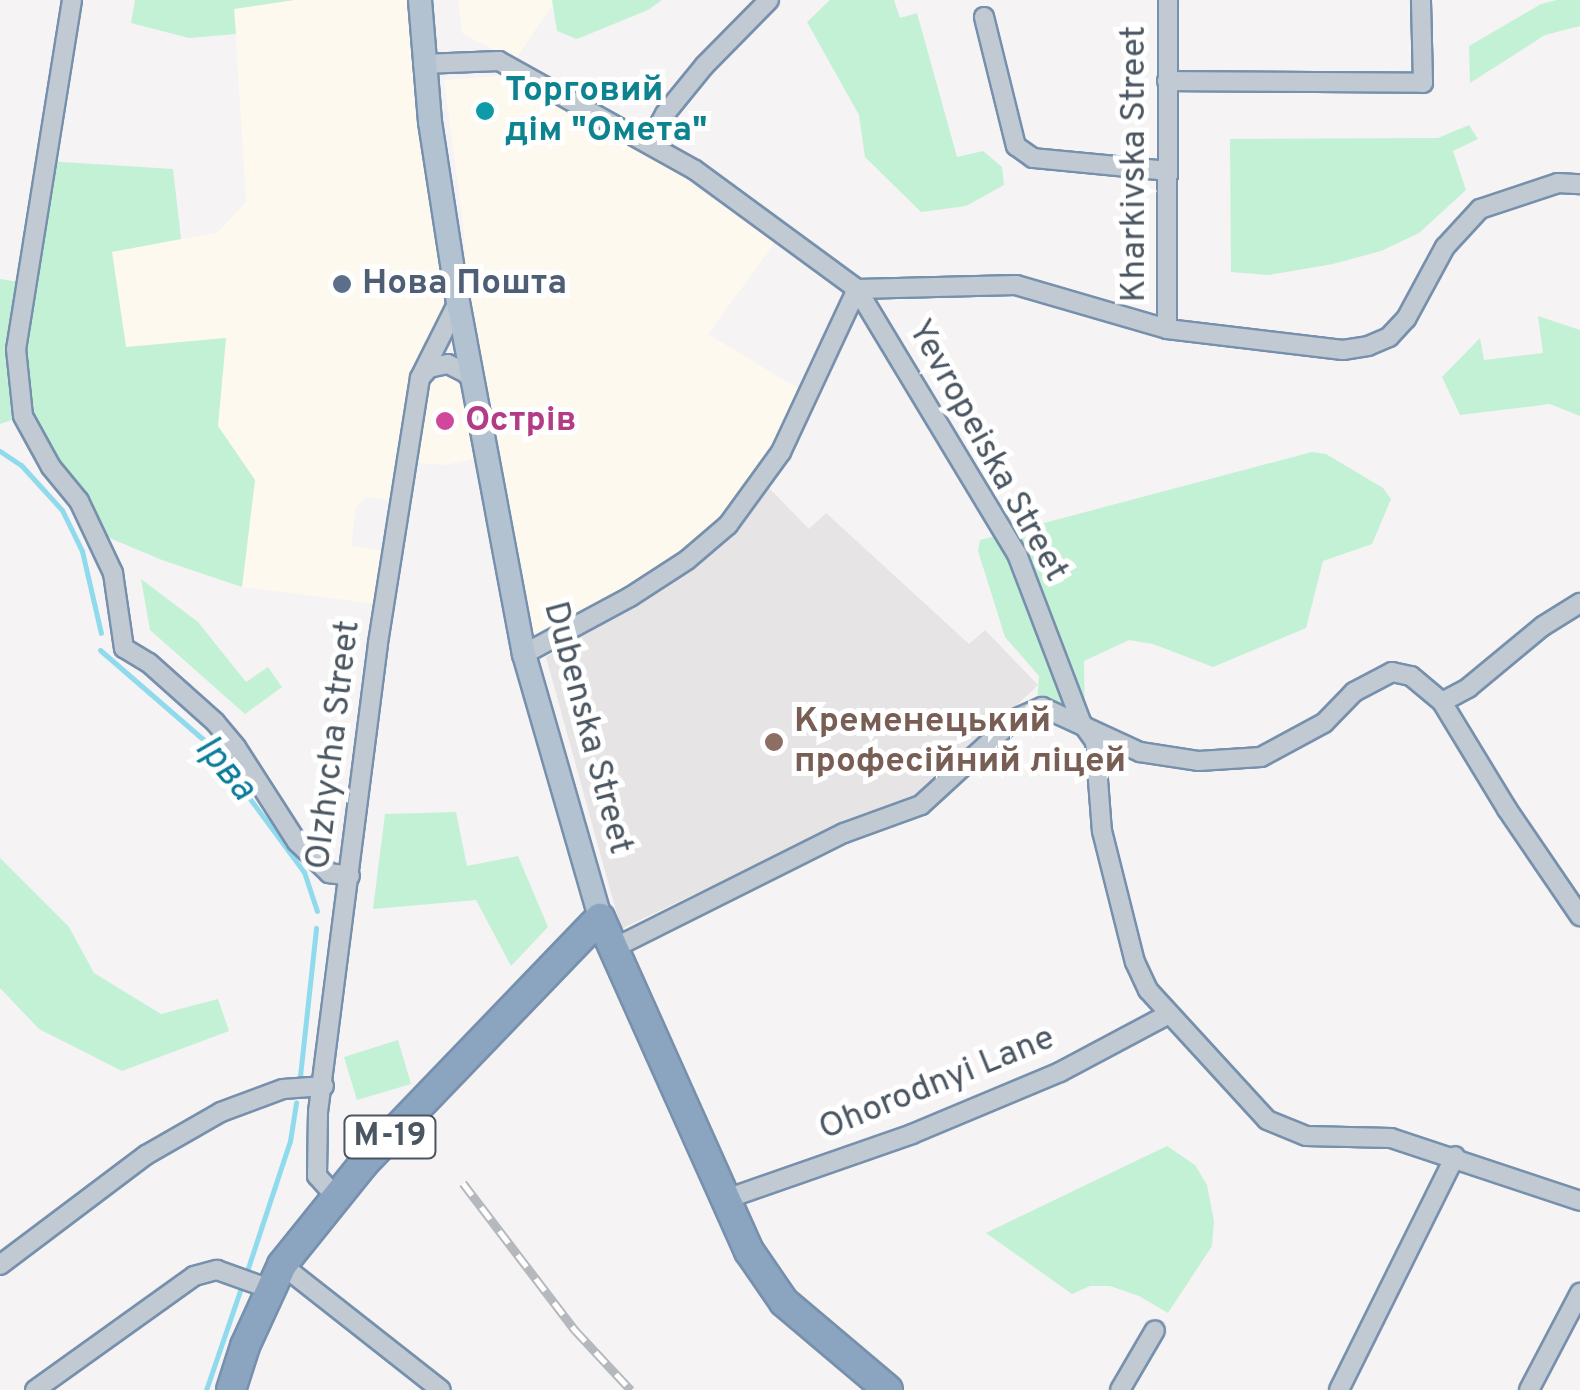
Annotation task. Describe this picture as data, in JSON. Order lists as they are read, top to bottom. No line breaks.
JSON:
{"streets":{"highway":["Dubenska Street","М-19"],"street":["Kharkivska Street","Yevropeiska Street","Olzhycha Street","Ohorodnyi Lane"]},"crossings":[["Yevropeiska Street","Dubenska Street"],["Yevropeiska Street","Ohorodnyi Lane"],["Dubenska Street","Olzhycha Street"],["Dubenska Street","Ohorodnyi Lane"],["Dubenska Street","М-19"],["Olzhycha Street","М-19"]],"water":["Ірва"],"places":["Торговий дім \"Омета\"","Нова Пошта","Острів","Кременецький професійний ліцей"]}
